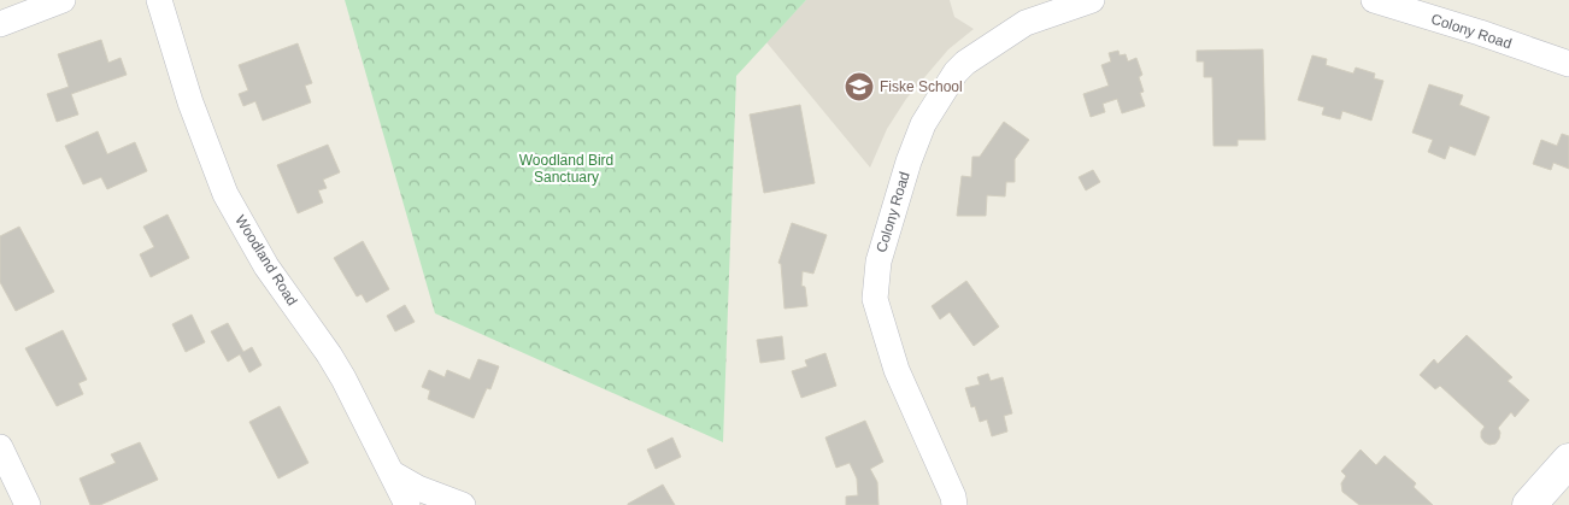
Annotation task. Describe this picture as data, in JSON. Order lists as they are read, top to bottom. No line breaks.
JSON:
{"streets":{"street":["Colony Road","Woodland Road"]},"parks":["Woodland Bird Sanctuary"],"places":{"school or university":["Fiske School"]}}
